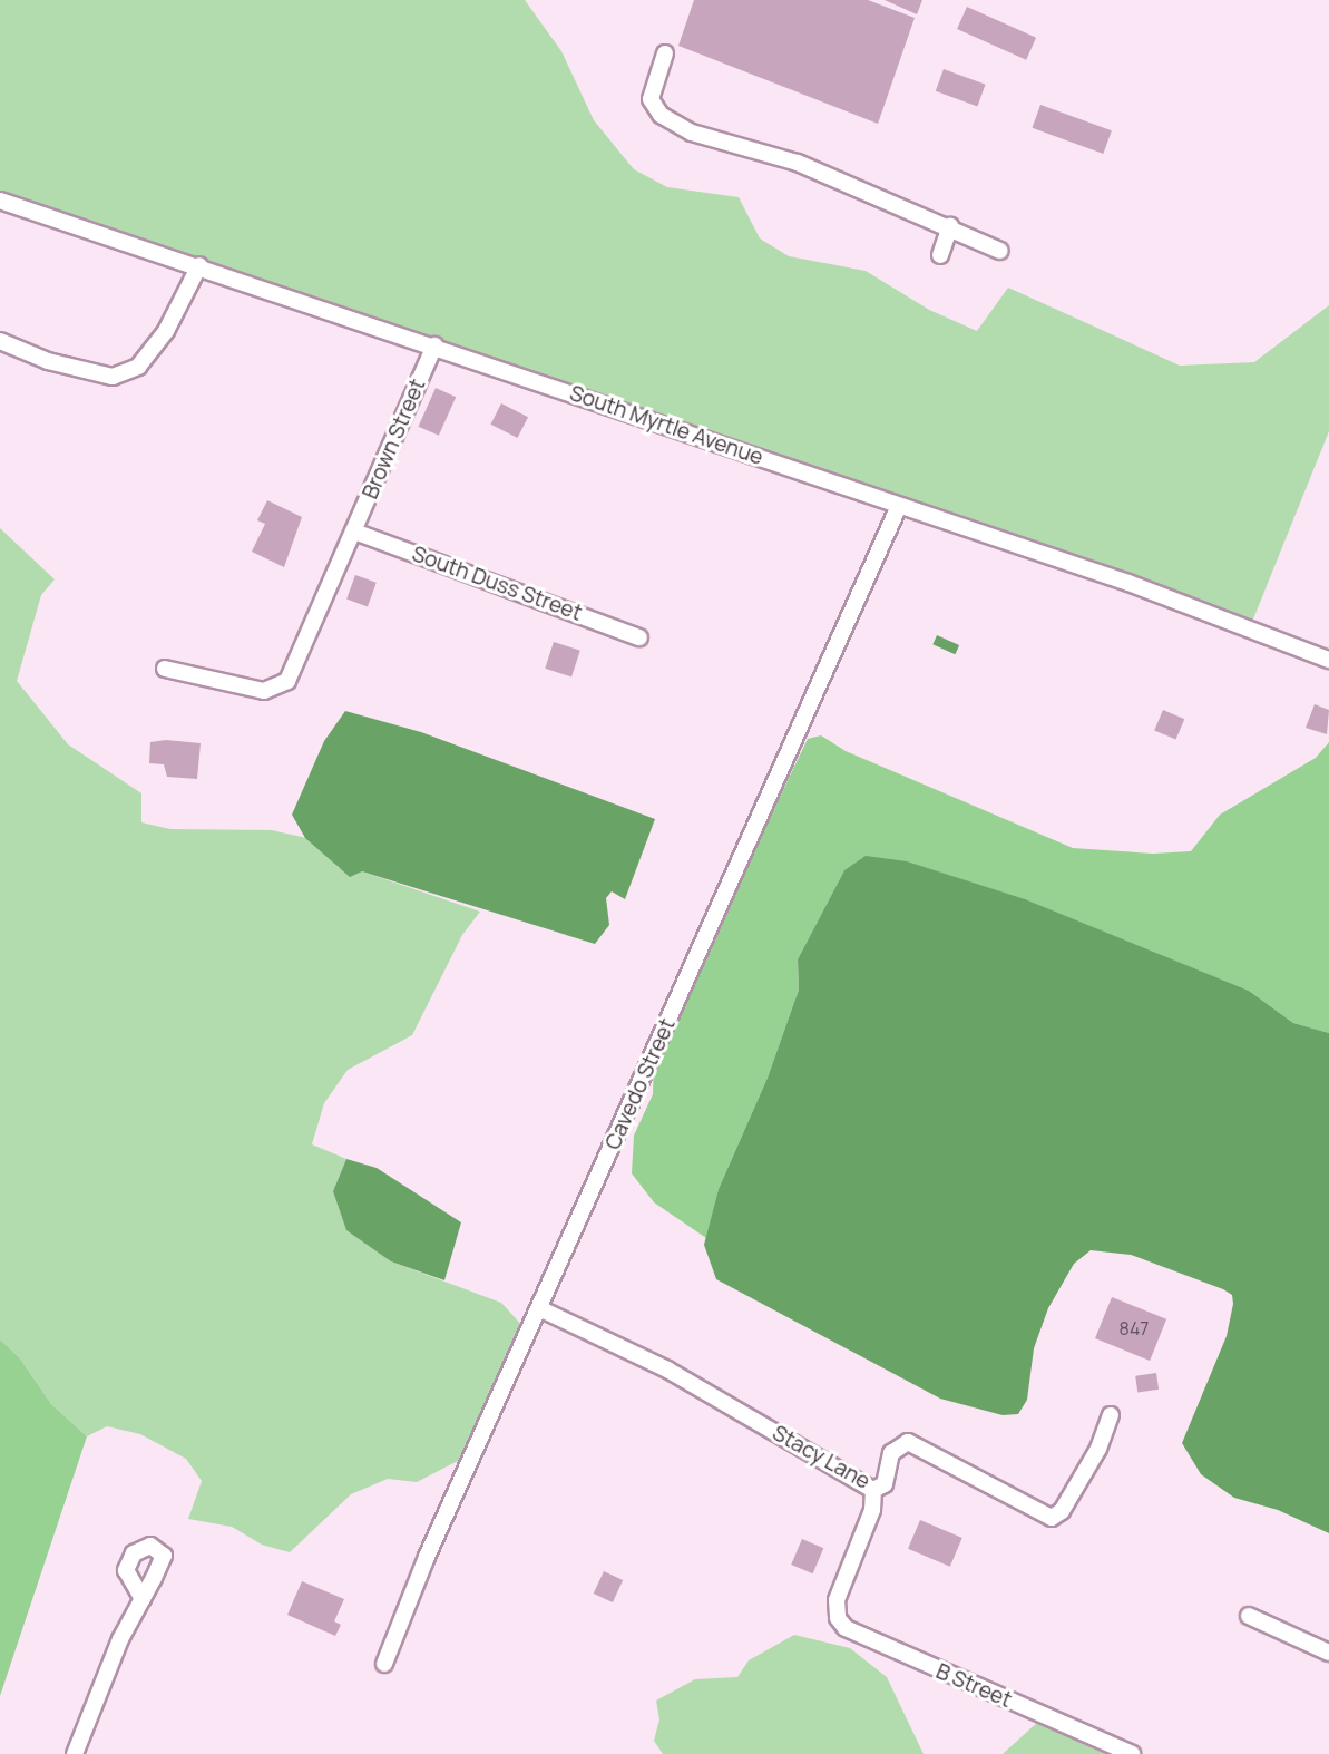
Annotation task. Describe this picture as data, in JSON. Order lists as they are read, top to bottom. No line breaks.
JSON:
{"streets":{"street":["South Myrtle Avenue","Brown Street","South Duss Street","Cavedo Street","Stacy Lane","B Street"]},"crossings":[["South Myrtle Avenue","Brown Street"],["South Myrtle Avenue","Cavedo Street"],["Brown Street","South Duss Street"],["Cavedo Street","Stacy Lane"],["Stacy Lane","B Street"]],"house_numbers":["847"]}
